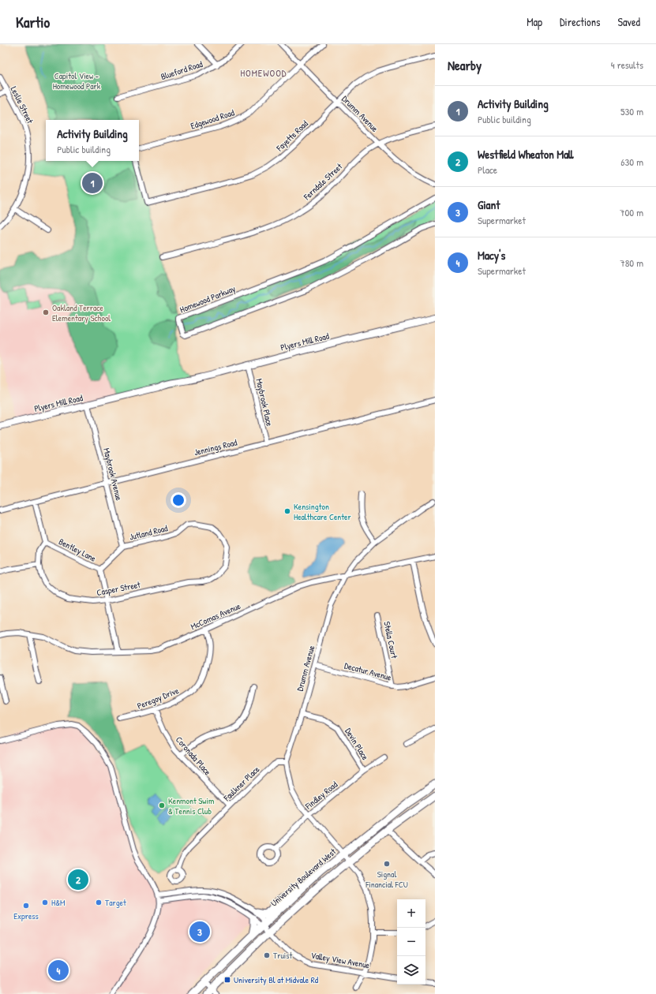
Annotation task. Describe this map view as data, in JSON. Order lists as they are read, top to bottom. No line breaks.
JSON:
{"streets":{"main road":["University Boulevard West"],"street":["Blueford Road","Leslie Street","Drumm Avenue","Edgewood Road","Fayette Road","Ferndale Street","Homewood Parkway","Plyers Mill Road","Maybrook Place","Jennings Road","Maybrook Avenue","Jutland Road","Bentley Lane","Casper Street","McComas Avenue","Stella Court","Decatur Avenue","Peregoy Drive","Devin Place","Coronada Place","Faulkner Place","Findley Road","Valley View Avenue"]},"crossings":[["Drumm Avenue","Edgewood Road"],["Drumm Avenue","Fayette Road"],["Drumm Avenue","Ferndale Street"],["Drumm Avenue","McComas Avenue"],["Drumm Avenue","Decatur Avenue"],["Drumm Avenue","Devin Place"],["Drumm Avenue","Faulkner Place"],["Drumm Avenue","Findley Road"],["Drumm Avenue","University Boulevard West"],["Drumm Avenue","Valley View Avenue"],["Plyers Mill Road","Maybrook Place"],["Plyers Mill Road","Maybrook Avenue"],["Maybrook Place","Jennings Road"],["Jennings Road","Maybrook Avenue"],["Jennings Road","Bentley Lane"],["Maybrook Avenue","Jutland Road"],["Jutland Road","Bentley Lane"],["Jutland Road","Casper Street"],["Bentley Lane","Casper Street"],["Bentley Lane","McComas Avenue"],["McComas Avenue","Peregoy Drive"],["Stella Court","Decatur Avenue"],["Peregoy Drive","Coronada Place"],["Devin Place","Findley Road"],["Coronada Place","Faulkner Place"],["University Boulevard West","Valley View Avenue"]],"districts":["HOMEWOOD"],"parks":["Capitol View – Homewood Park"],"places":{"other":["Oakland Terrace Elementary School","Kensington Healthcare Center","Kenmont Swim & Tennis Club","Signal Financial FCU","H&M","Target","Express","Truist"],"transit":["University Bl at Midvale Rd"]},"page":{"header":"Kartio","nav":["Map","Directions","Saved"],"heading":["Nearby","4 results"],"list":[{"mark":"1","name":"Activity Building","note":"Public building","value":"530 m"},{"mark":"2","name":"Westfield Wheaton Mall","note":"Place","value":"630 m"},{"mark":"3","name":"Giant","note":"Supermarket","value":"700 m"},{"mark":"4","name":"Macy's","note":"Supermarket","value":"780 m"}],"popup":["Activity Building","Public building"],"pins":["1","2","3","4"],"map_buttons":["+","−"]}}
